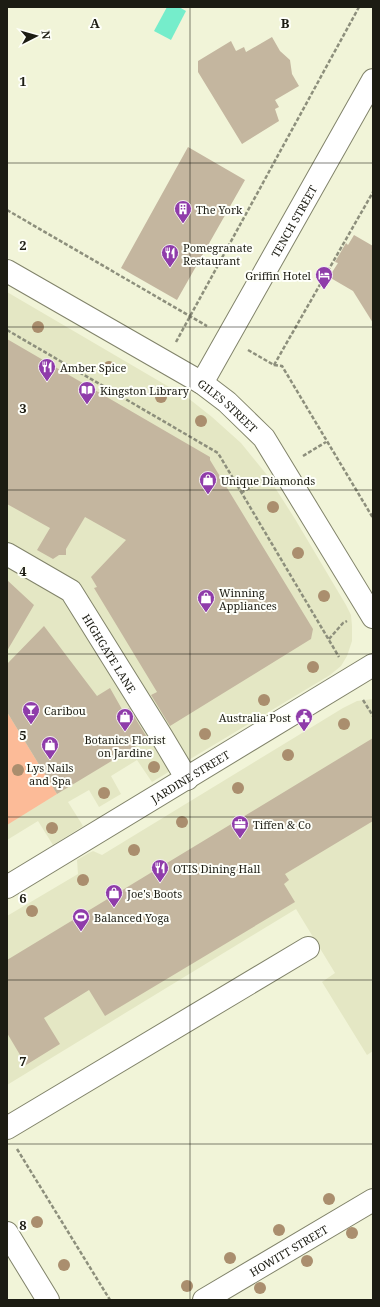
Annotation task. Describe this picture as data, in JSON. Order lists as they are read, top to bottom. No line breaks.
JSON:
{"streets":{"street":["TENCH STREET","GILES STREET","HIGHGATE LANE","JARDINE STREET","HOWITT STREET"]},"crossings":[["TENCH STREET","GILES STREET"],["HIGHGATE LANE","JARDINE STREET"]],"places":{"building":["The York"],"restaurant":["Pomegranate Restaurant","Amber Spice","OTIS Dining Hall"],"hotel":["Griffin Hotel"],"library":["Kingston Library"],"shop":["Unique Diamonds","Winning Appliances","Botanics Florist on Jardine","Lys Nails and Spa","Joe's Boots"],"bar":["Caribou"],"public building":["Australia Post"],"office":["Tiffen & Co"],"sports":["Balanced Yoga"]},"north":"right","grid":{"columns":["A","B"],"rows":["1","2","3","4","5","6","7","8"]}}
